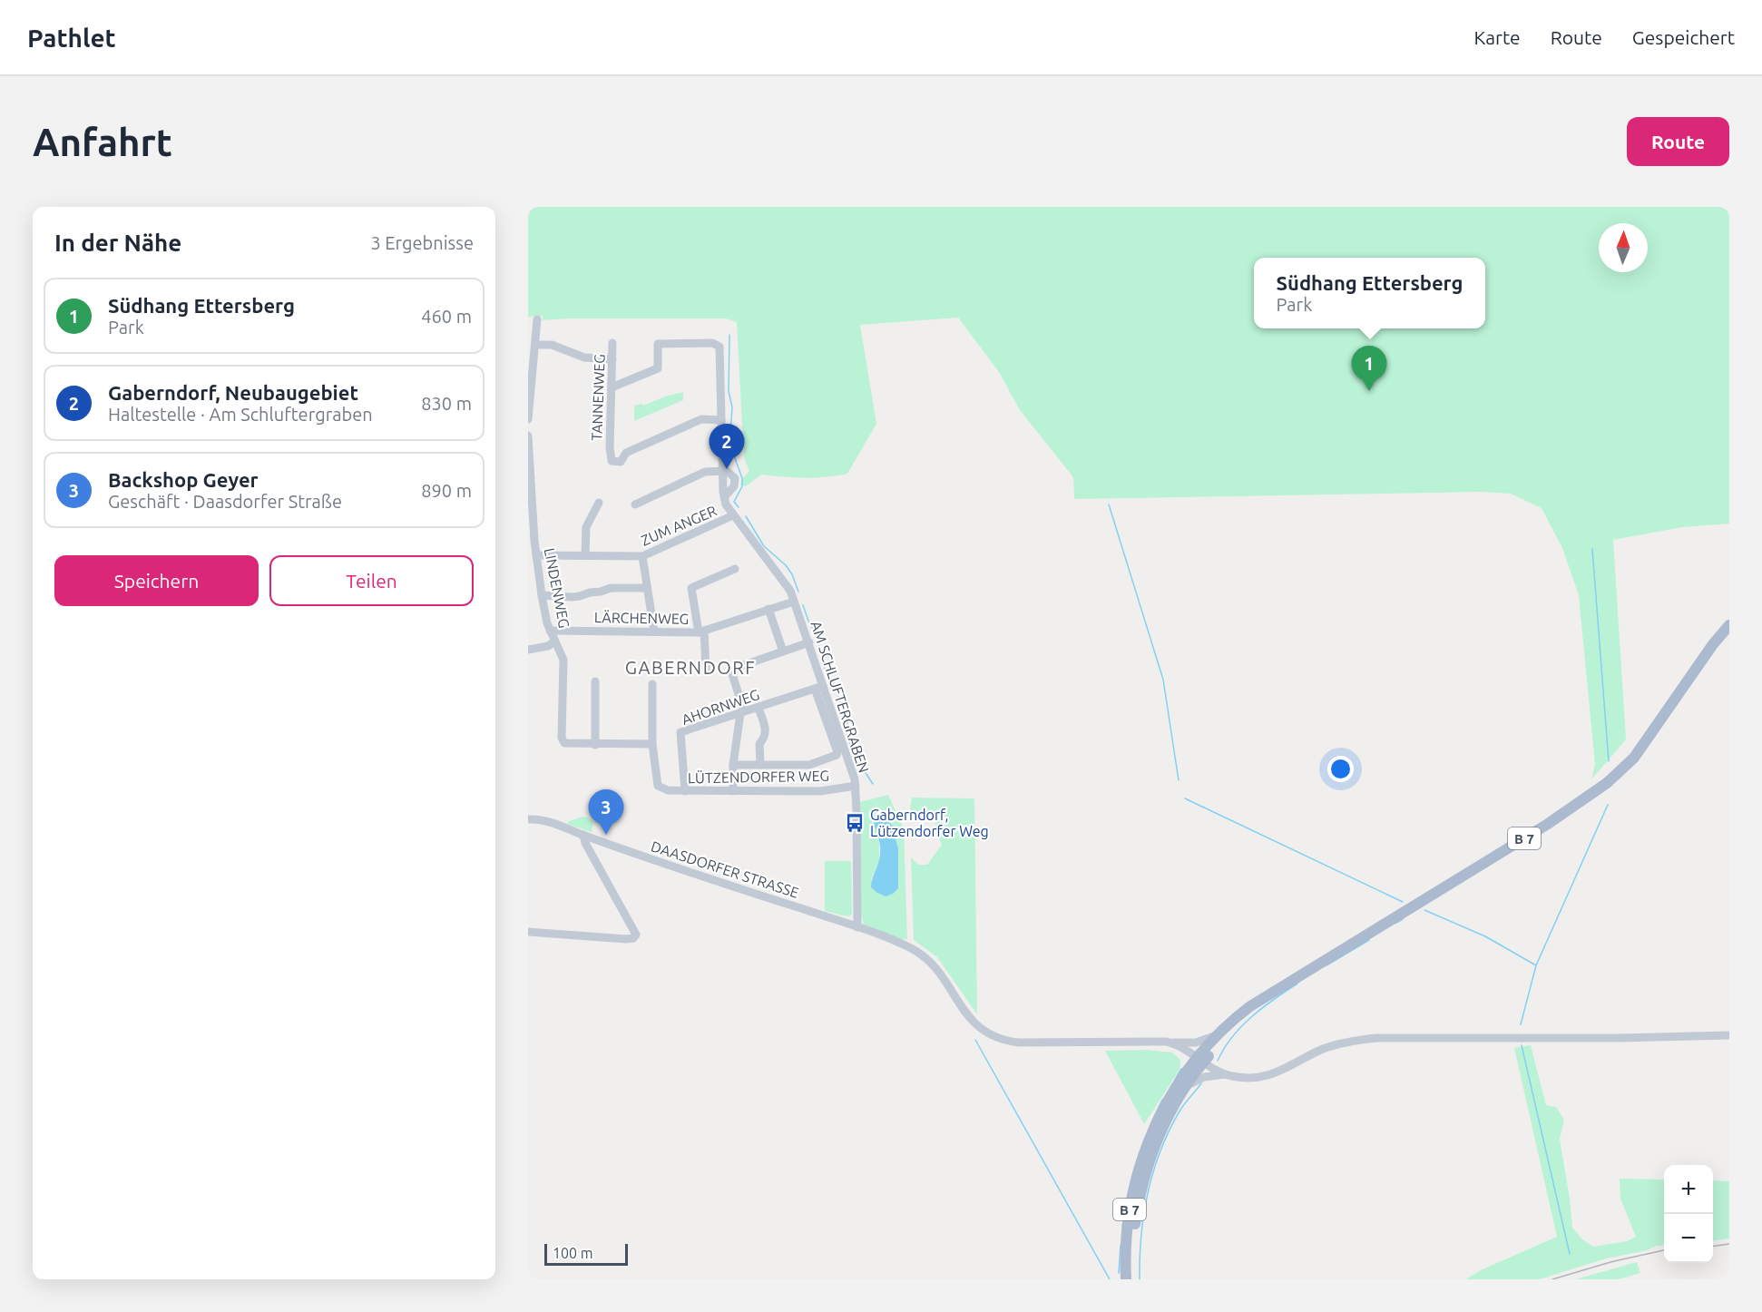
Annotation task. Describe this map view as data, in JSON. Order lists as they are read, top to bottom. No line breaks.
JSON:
{"streets":{"main road":["B 7"],"street":["TANNENWEG","ZUM ANGER","LINDENWEG","LÄRCHENWEG","AM SCHLUFTERGRABEN","AHORNWEG","LÜTZENDORFER WEG","DAASDORFER STRASSE"]},"crossings":[["TANNENWEG","AM SCHLUFTERGRABEN"],["ZUM ANGER","LINDENWEG"],["ZUM ANGER","AM SCHLUFTERGRABEN"],["LINDENWEG","LÄRCHENWEG"],["LINDENWEG","LÜTZENDORFER WEG"],["LÄRCHENWEG","AM SCHLUFTERGRABEN"],["AM SCHLUFTERGRABEN","AHORNWEG"],["AM SCHLUFTERGRABEN","LÜTZENDORFER WEG"],["AM SCHLUFTERGRABEN","DAASDORFER STRASSE"],["AHORNWEG","LÜTZENDORFER WEG"],["B 7","DAASDORFER STRASSE"]],"districts":["GABERNDORF"],"places":{"bus stop":["Gaberndorf, Lützendorfer Weg"]},"scale_bar":"100 m","north":"top","page":{"header":"Pathlet","nav":["Karte","Route","Gespeichert"],"buttons":["Route",["Speichern","Teilen"]],"title":"Anfahrt","heading":["In der Nähe","3 Ergebnisse"],"popup":["Südhang Ettersberg","Park"],"list":[{"mark":"1","name":"Südhang Ettersberg","note":"Park","value":"460 m"},{"mark":"2","name":"Gaberndorf, Neubaugebiet","note":"Haltestelle · Am Schluftergraben","value":"830 m"},{"mark":"3","name":"Backshop Geyer","note":"Geschäft · Daasdorfer Straße","value":"890 m"}],"pins":["1","2","3"],"map_buttons":["+","−"],"scale":"100 m"}}
